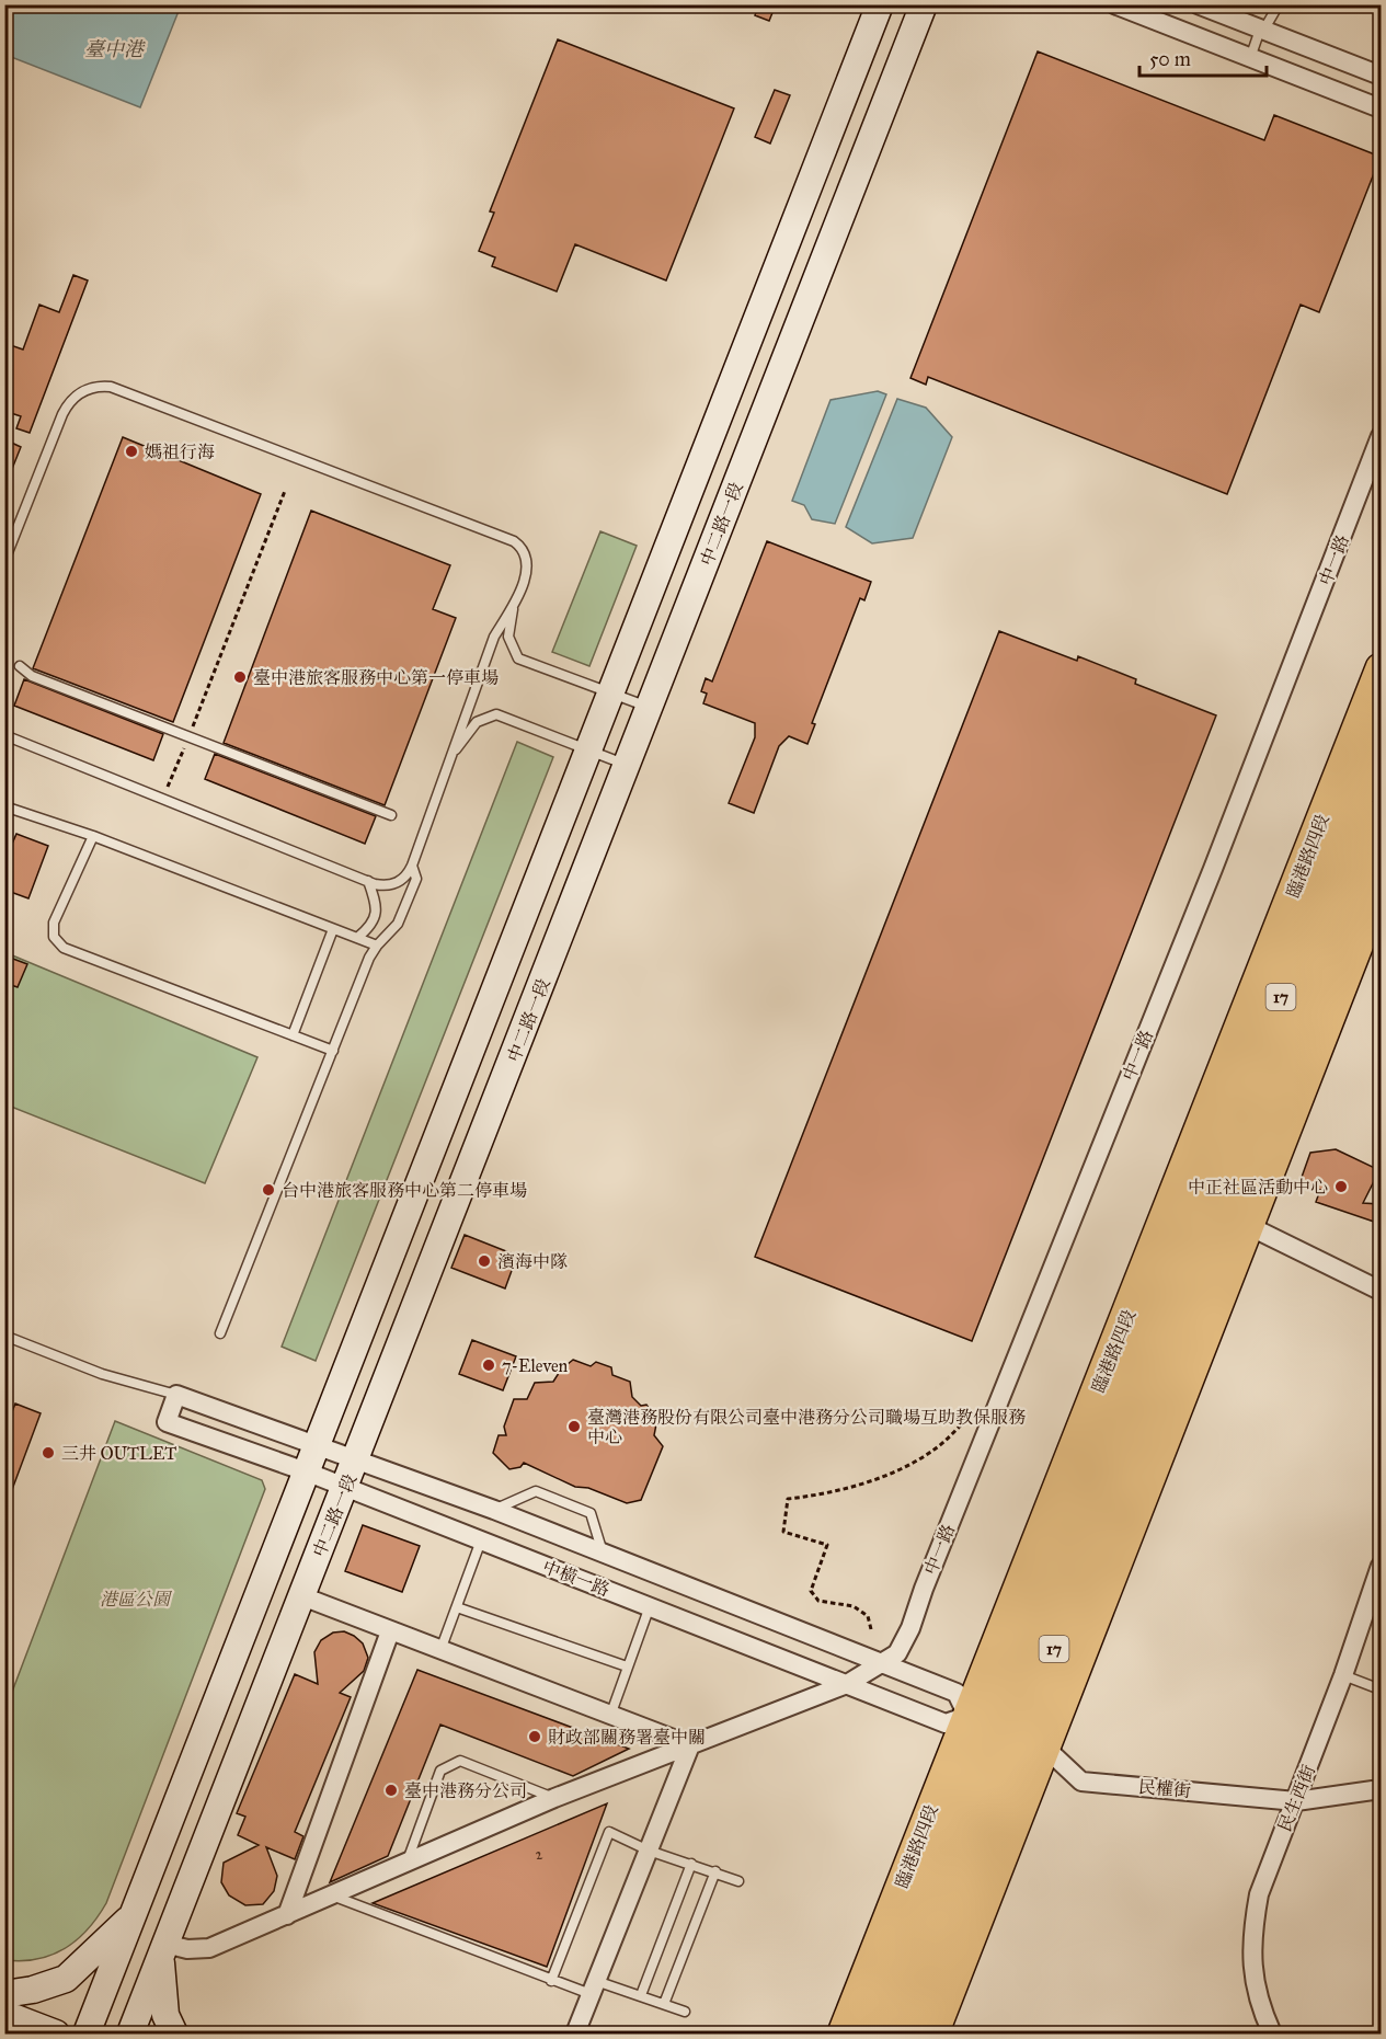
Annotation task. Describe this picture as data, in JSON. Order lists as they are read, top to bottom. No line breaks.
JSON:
{"streets":{"main road":["臨港路四段","17"],"street":["中二路一段","中一路","中橫一路","民權街","民生西街"]},"crossings":[["中二路一段","中一路"],["中二路一段","中橫一路"],["中一路","中橫一路"],["臨港路四段","中橫一路"],["臨港路四段","民權街"],["中橫一路","民權街"],["民權街","民生西街"]],"water":["臺中港"],"parks":["港區公園"],"places":["媽祖行海","臺中港旅客服務中心第一停車場","中正社區活動中心","台中港旅客服務中心第二停車場","濱海中隊","7-Eleven","臺灣港務股份有限公司臺中港務分公司職場互助教保服務 中心","三井 OUTLET","財政部關務署臺中關","臺中港務分公司"],"house_numbers":["2"],"scale_bar":"50 m"}
